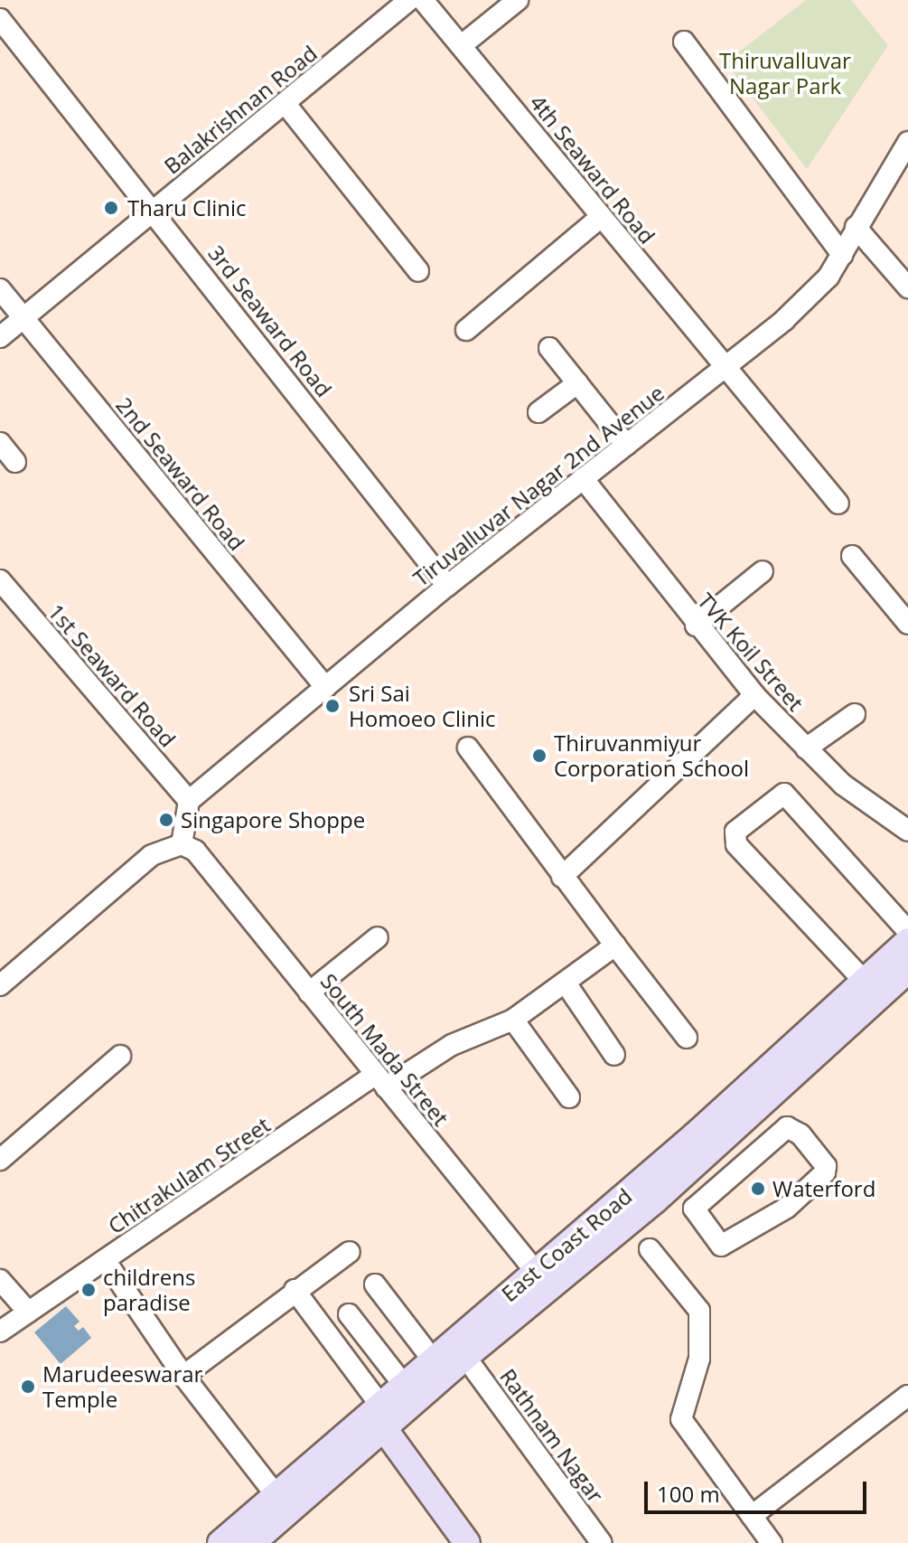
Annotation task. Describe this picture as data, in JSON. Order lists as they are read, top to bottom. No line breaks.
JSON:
{"streets":{"main road":["East Coast Road"],"street":["Balakrishnan Road","4th Seaward Road","3rd Seaward Road","2nd Seaward Road","Tiruvalluvar Nagar 2nd Avenue","TVK Koil Street","1st Seaward Road","South Mada Street","Chitrakulam Street","Rathnam Nagar"]},"crossings":[["Balakrishnan Road","3rd Seaward Road"],["Balakrishnan Road","2nd Seaward Road"],["4th Seaward Road","Tiruvalluvar Nagar 2nd Avenue"],["3rd Seaward Road","Tiruvalluvar Nagar 2nd Avenue"],["2nd Seaward Road","Tiruvalluvar Nagar 2nd Avenue"],["Tiruvalluvar Nagar 2nd Avenue","TVK Koil Street"],["Tiruvalluvar Nagar 2nd Avenue","1st Seaward Road"],["South Mada Street","Chitrakulam Street"],["South Mada Street","East Coast Road"],["East Coast Road","Rathnam Nagar"]],"parks":["Thiruvalluvar Nagar Park"],"places":["Tharu Clinic","Sri Sai Homoeo Clinic","Thiruvanmiyur Corporation School","Singapore Shoppe","Waterford","childrens paradise","Marudeeswarar Temple"],"scale_bar":"100 m"}
